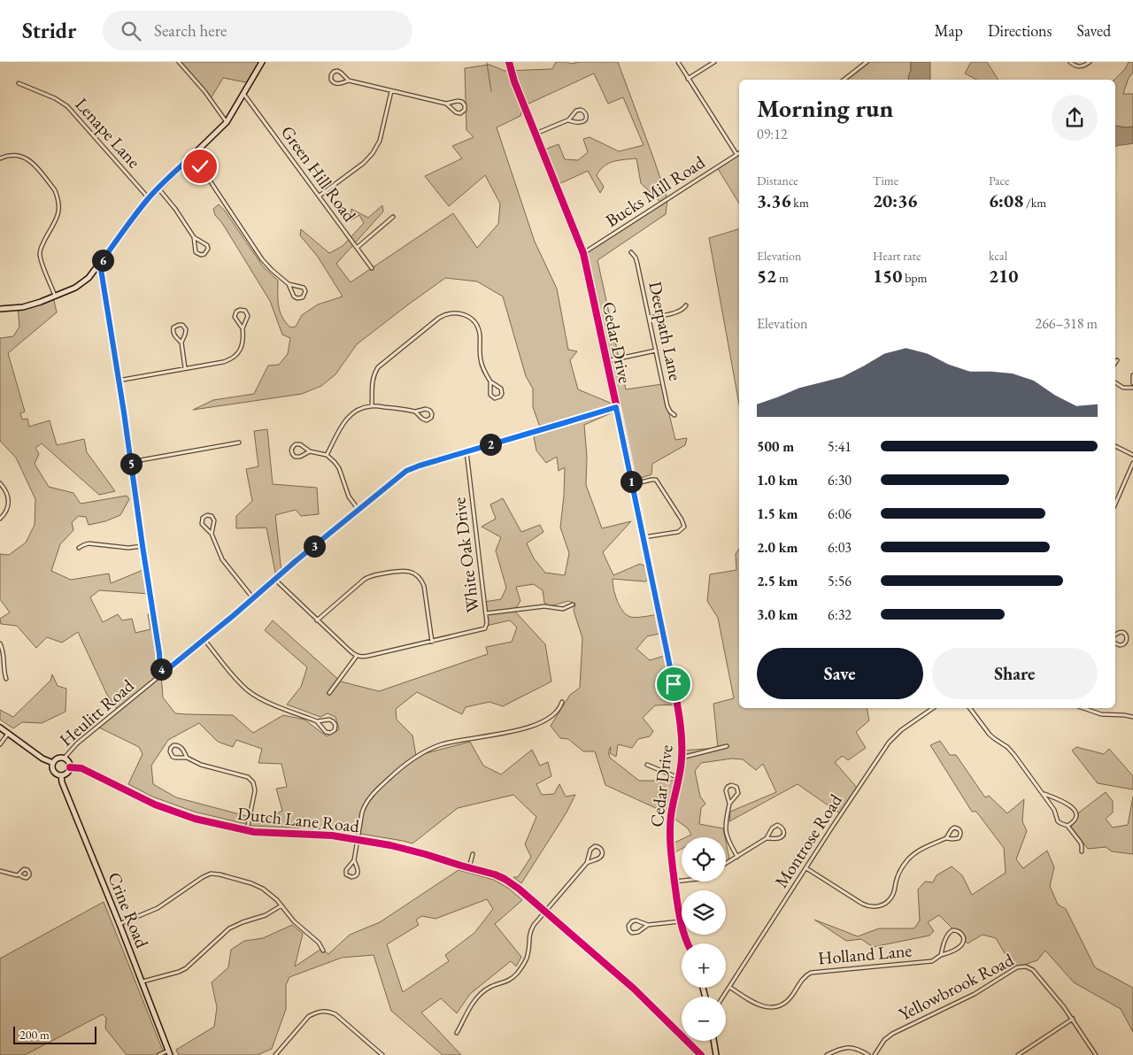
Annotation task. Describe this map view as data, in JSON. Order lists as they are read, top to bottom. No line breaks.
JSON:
{"streets":{"street":["Lenape Lane","Green Hill Road","Bucks Mill Road","Deerpath Lane","Cedar Drive","White Oak Drive","Heulitt Road","Dutch Lane Road","Montrose Road","Crine Road","Holland Lane","Yellowbrook Road"]},"crossings":[["Bucks Mill Road","Cedar Drive"],["Cedar Drive","Heulitt Road"],["White Oak Drive","Heulitt Road"],["Heulitt Road","Dutch Lane Road"],["Heulitt Road","Crine Road"],["Dutch Lane Road","Crine Road"],["Montrose Road","Holland Lane"]],"scale_bar":"200 m","page":{"header":"Stridr","search":"Search here","nav":["Map","Directions","Saved"],"heading":["Morning run","09:12"],"stats":[["Distance","3.36 km"],["Time","20:36"],["Pace","6:08 /km"],["Elevation","52 m"],["Heart rate","150 bpm"],["kcal","210"]],"pins":["6","2","5","1","3","4"],"chart":["Elevation","266–318 m"],"list":[{"name":"500 m","note":"5:41"},{"name":"1.0 km","note":"6:30"},{"name":"1.5 km","note":"6:06"},{"name":"2.0 km","note":"6:03"},{"name":"2.5 km","note":"5:56"},{"name":"3.0 km","note":"6:32"}],"buttons":["Save","Share"],"map_buttons":["+","−"],"scale":"200 m"}}
